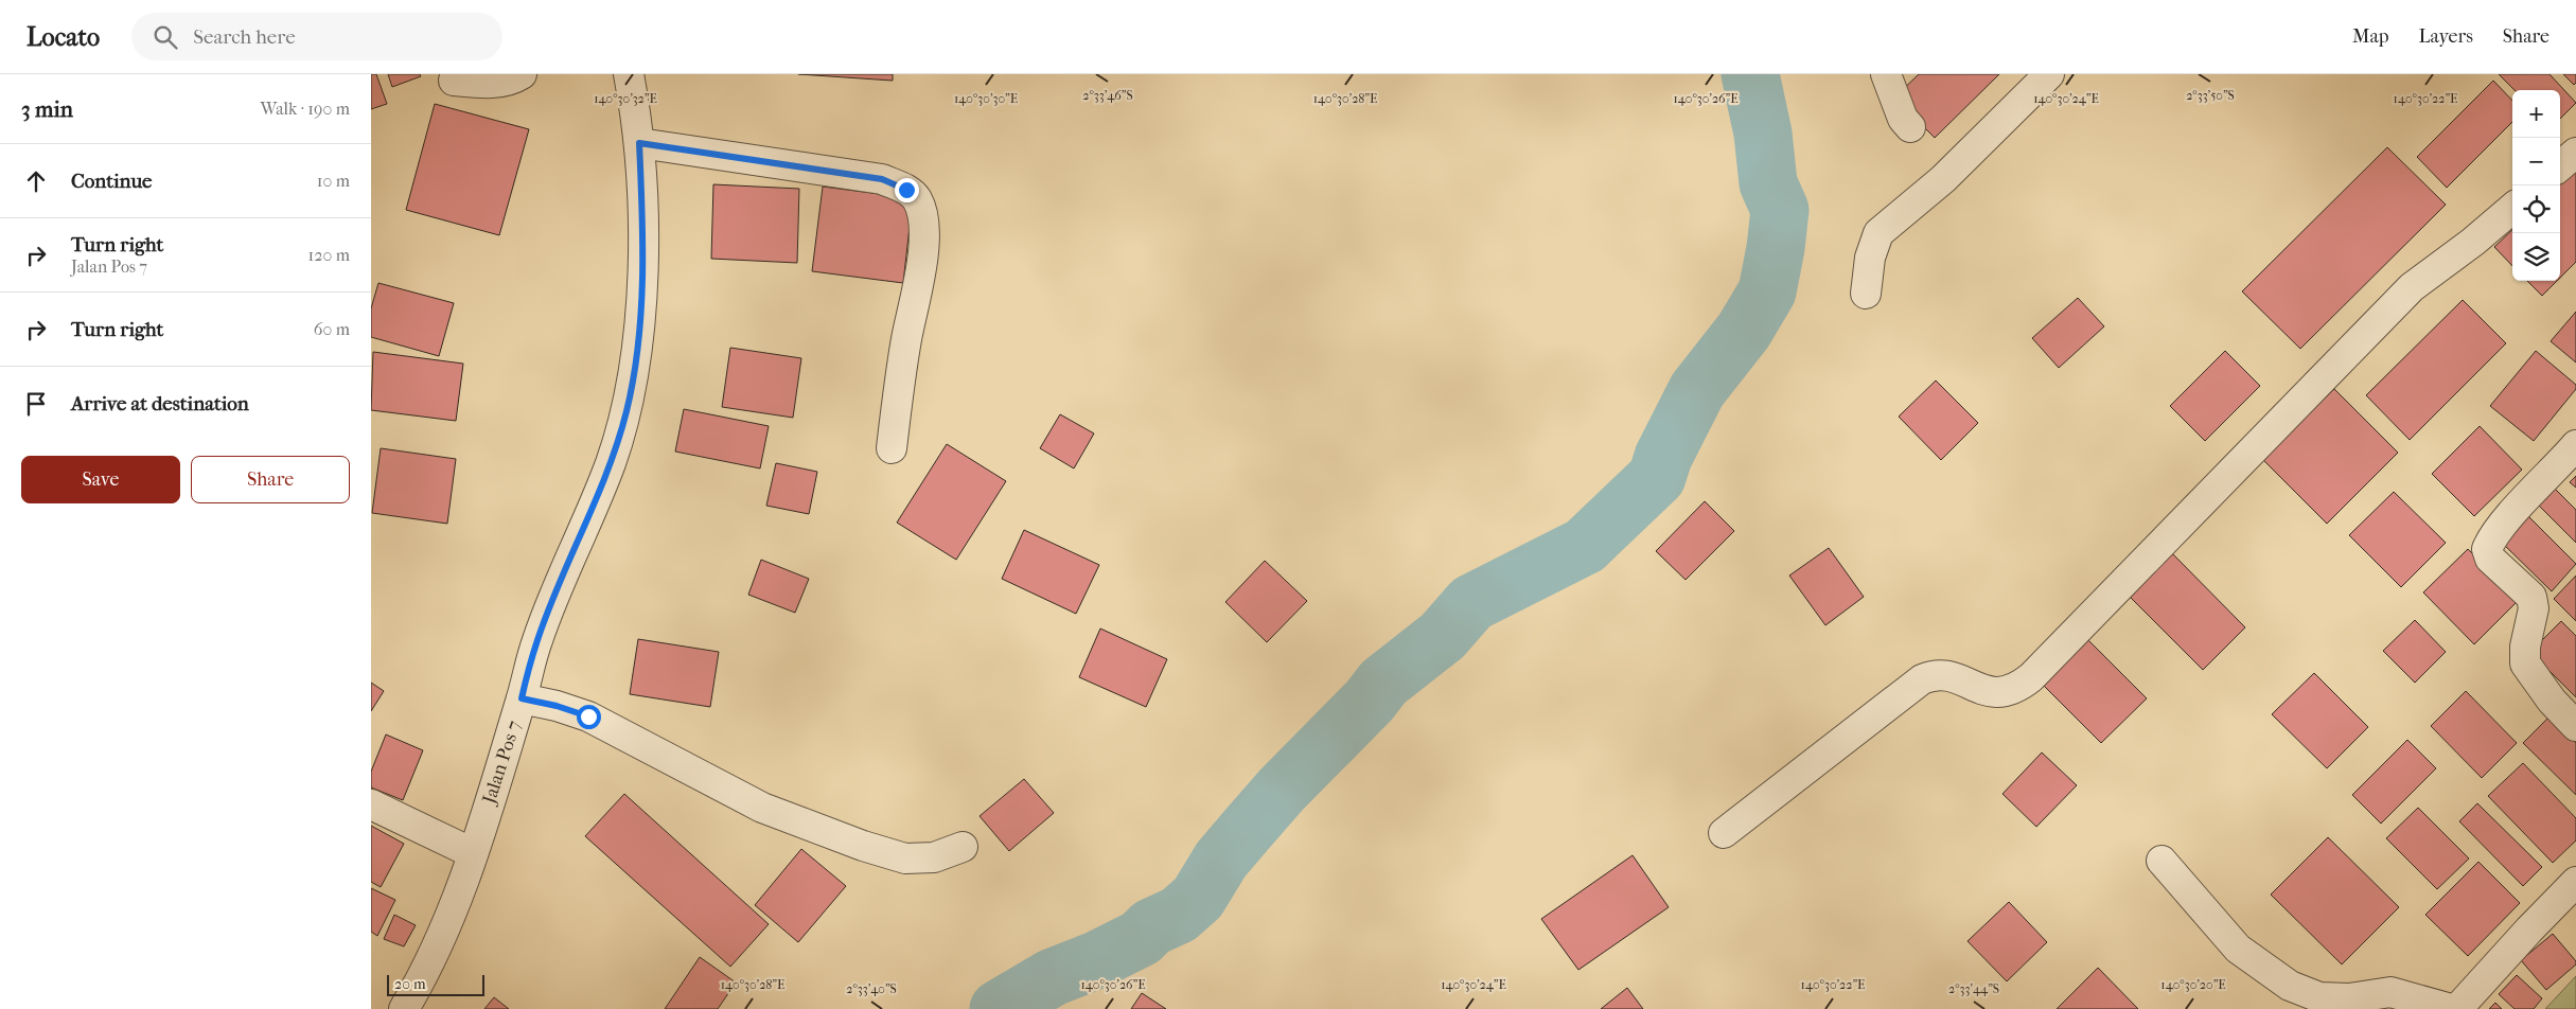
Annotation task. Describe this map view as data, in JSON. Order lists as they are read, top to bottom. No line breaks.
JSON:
{"streets":{"street":["Jalan Pos 7"]},"scale_bar":"20 m","page":{"header":"Locato","search":"Search here","nav":["Map","Layers","Share"],"heading":["3 min","Walk · 190 m"],"map_buttons":["+","−"],"list":[["Continue","10 m"],["Turn right","Jalan Pos 7","120 m"],["Turn right","60 m"],"Arrive at destination"],"buttons":["Save","Share"],"scale":"20 m"},"coordinates":["2°33'50\"S","2°33'46\"S","140°30'24\"E","140°30'32\"E","140°30'30\"E","140°30'28\"E","140°30'26\"E","140°30'22\"E","140°30'20\"E","2°33'40\"S","2°33'44\"S"]}
